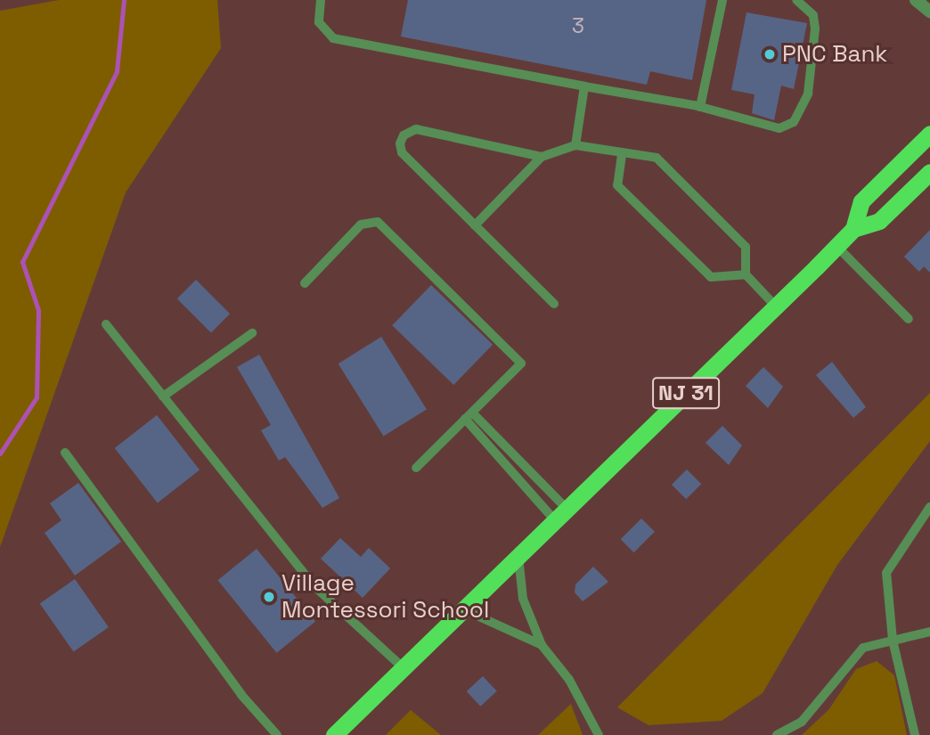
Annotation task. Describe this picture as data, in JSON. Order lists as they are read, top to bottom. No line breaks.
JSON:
{"streets":{"highway":["NJ 31"]},"places":["PNC Bank","Village Montessori School"],"house_numbers":["3"]}
